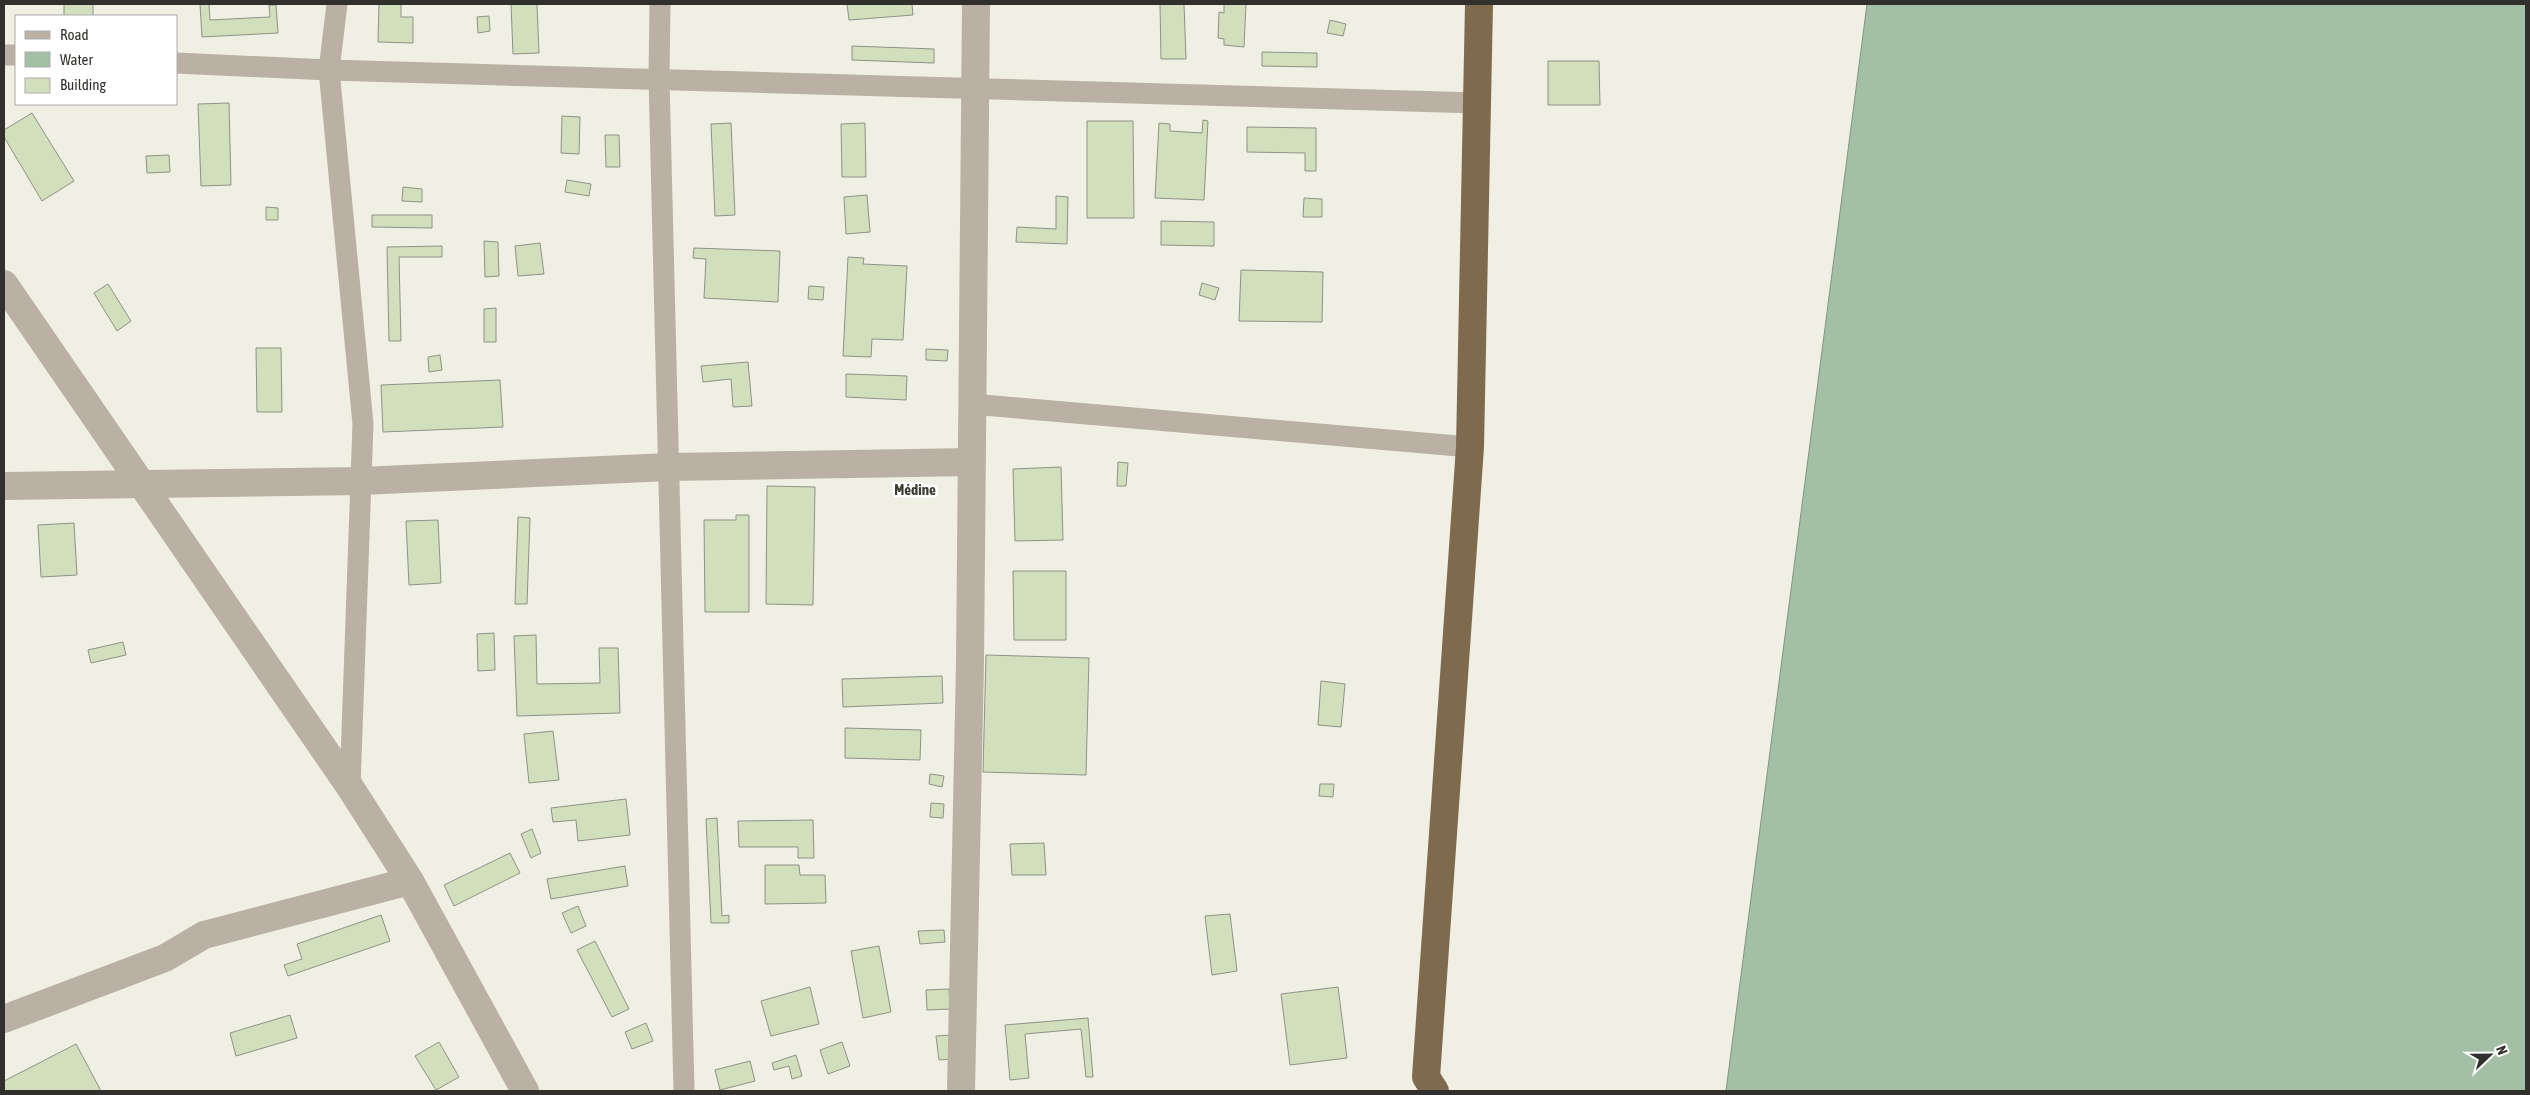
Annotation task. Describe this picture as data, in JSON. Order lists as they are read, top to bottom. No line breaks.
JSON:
{"districts":["Médine"],"legend":["Road","Water","Building"],"north":"right"}
